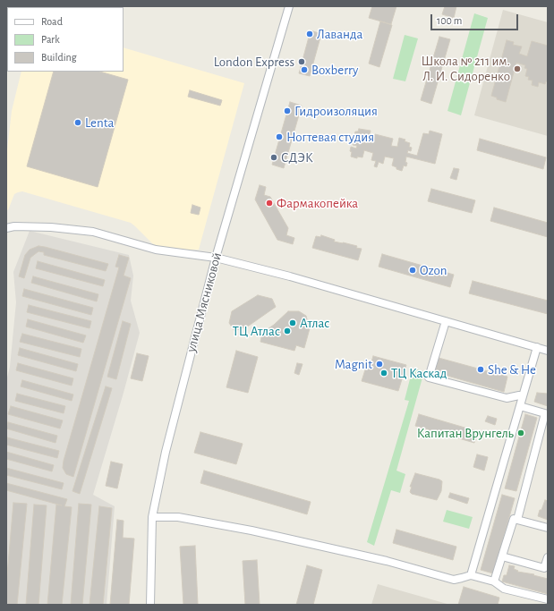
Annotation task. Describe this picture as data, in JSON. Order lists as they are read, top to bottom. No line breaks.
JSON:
{"streets":{"street":["улица Мясниковой"]},"places":["Лаванда","London Express","Школа № 211 им. Л. И. Сидоренко","Boxberry","Гидроизоляция","Lenta","Ногтевая студия","СДЭК","Фармакопейка","Ozon","Атлас","ТЦ Атлас","Magnit","She & He","ТЦ Каскад","Капитан Врунгель"],"legend":["Road","Park","Building"],"scale_bar":"100 m"}
